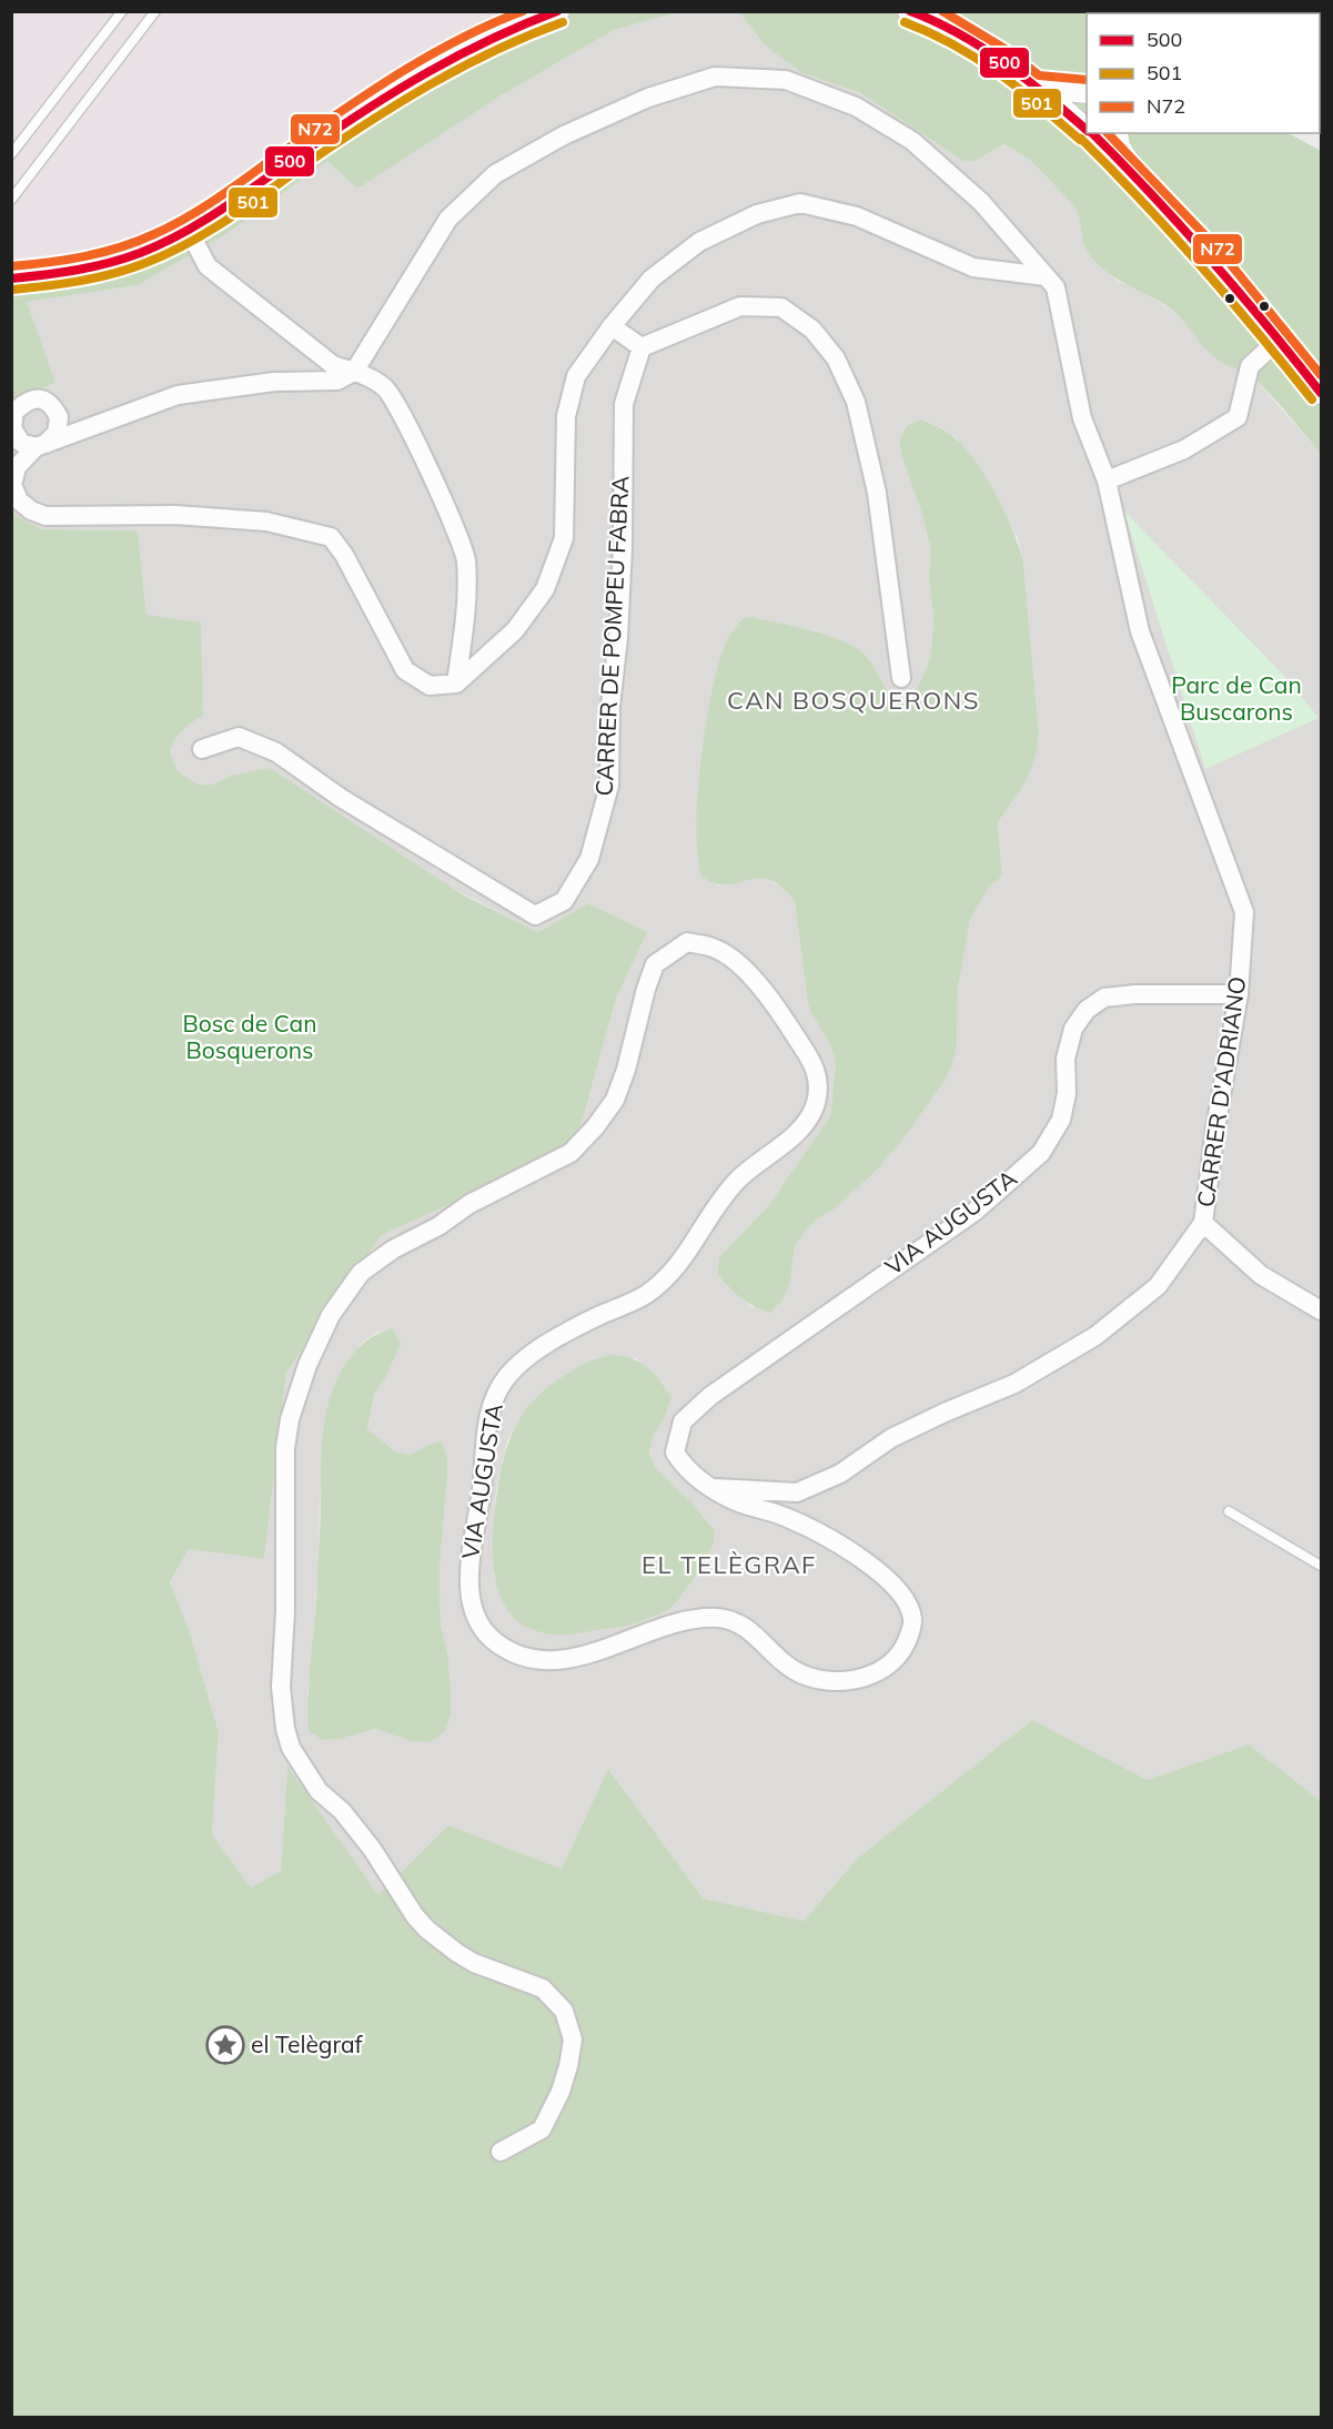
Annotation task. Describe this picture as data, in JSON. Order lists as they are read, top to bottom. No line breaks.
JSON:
{"streets":{"street":["CARRER DE POMPEU FABRA","CARRER D'ADRIANO","VIA AUGUSTA"]},"crossings":[["CARRER D'ADRIANO","VIA AUGUSTA"]],"districts":["CAN BOSQUERONS","EL TELÈGRAF"],"parks":["Parc de Can Buscarons","Bosc de Can Bosquerons"],"places":{"place":["el Telègraf"]},"lines":["transit line 500","transit line N72","transit line 501"],"legend":["500","501","N72"]}
